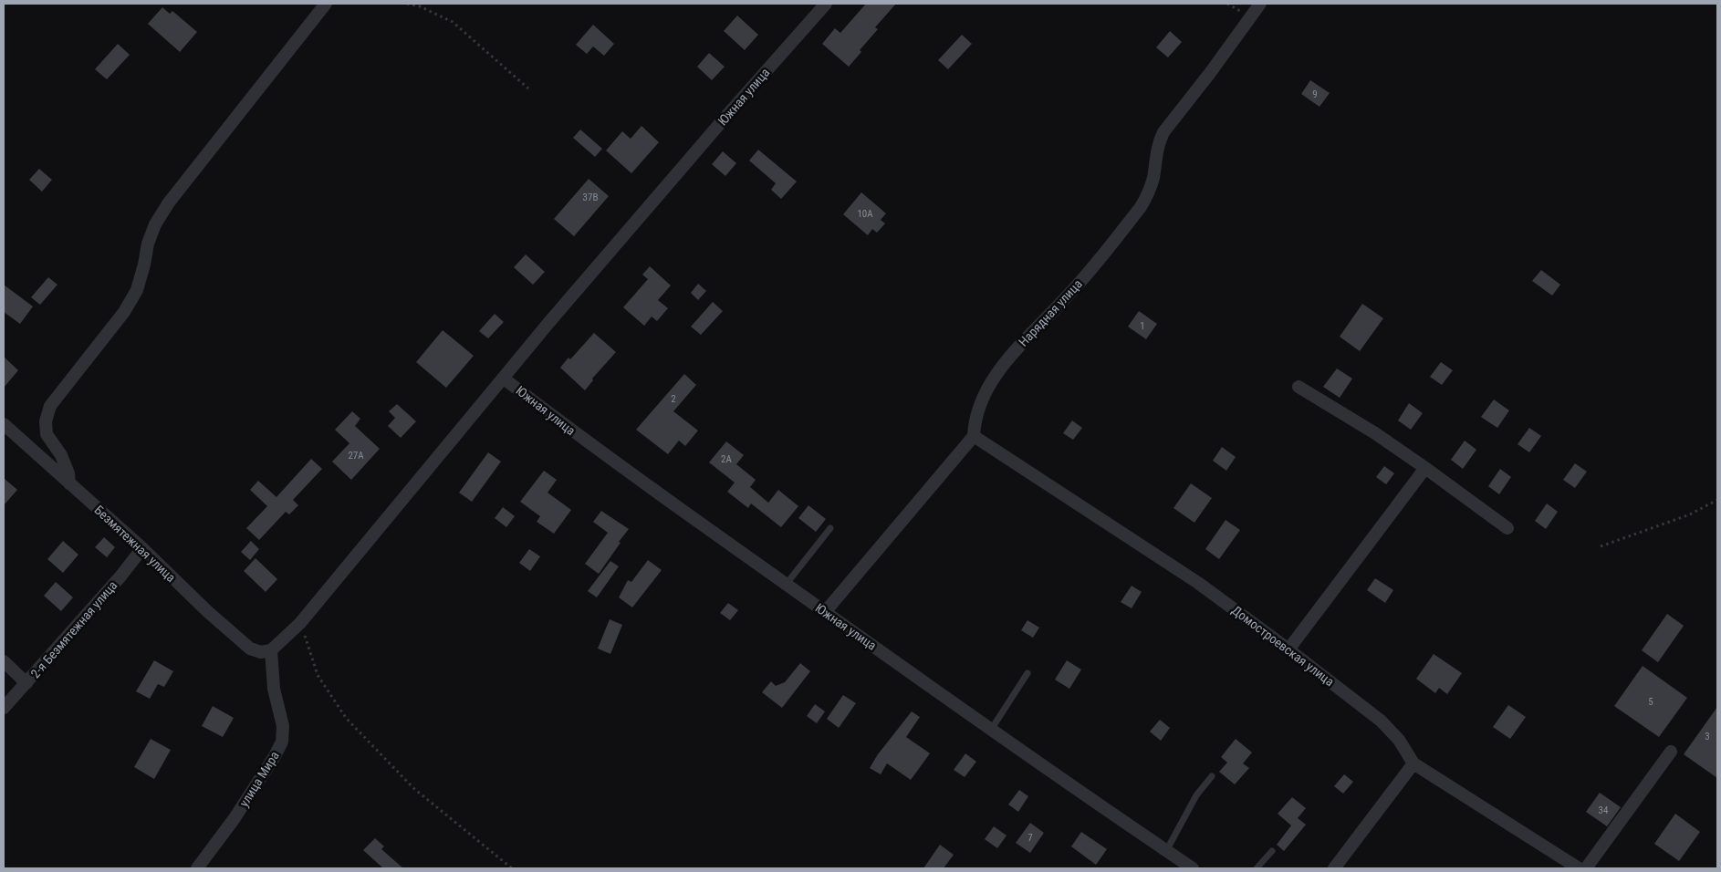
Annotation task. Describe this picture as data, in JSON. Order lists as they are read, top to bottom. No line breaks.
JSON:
{"streets":{"street":["Южная улица","Нарядная улица","Безмятежная улица","2-я Безмятежная улица","Домостроевская улица","улица Мира"]},"crossings":[["Южная улица","Безмятежная улица"],["Южная улица","улица Мира"],["Нарядная улица","Домостроевская улица"],["Безмятежная улица","2-я Безмятежная улица"],["Безмятежная улица","улица Мира"]],"house_numbers":["9","37В","10А","1","2","27А","2А","5","3","34","7"]}
